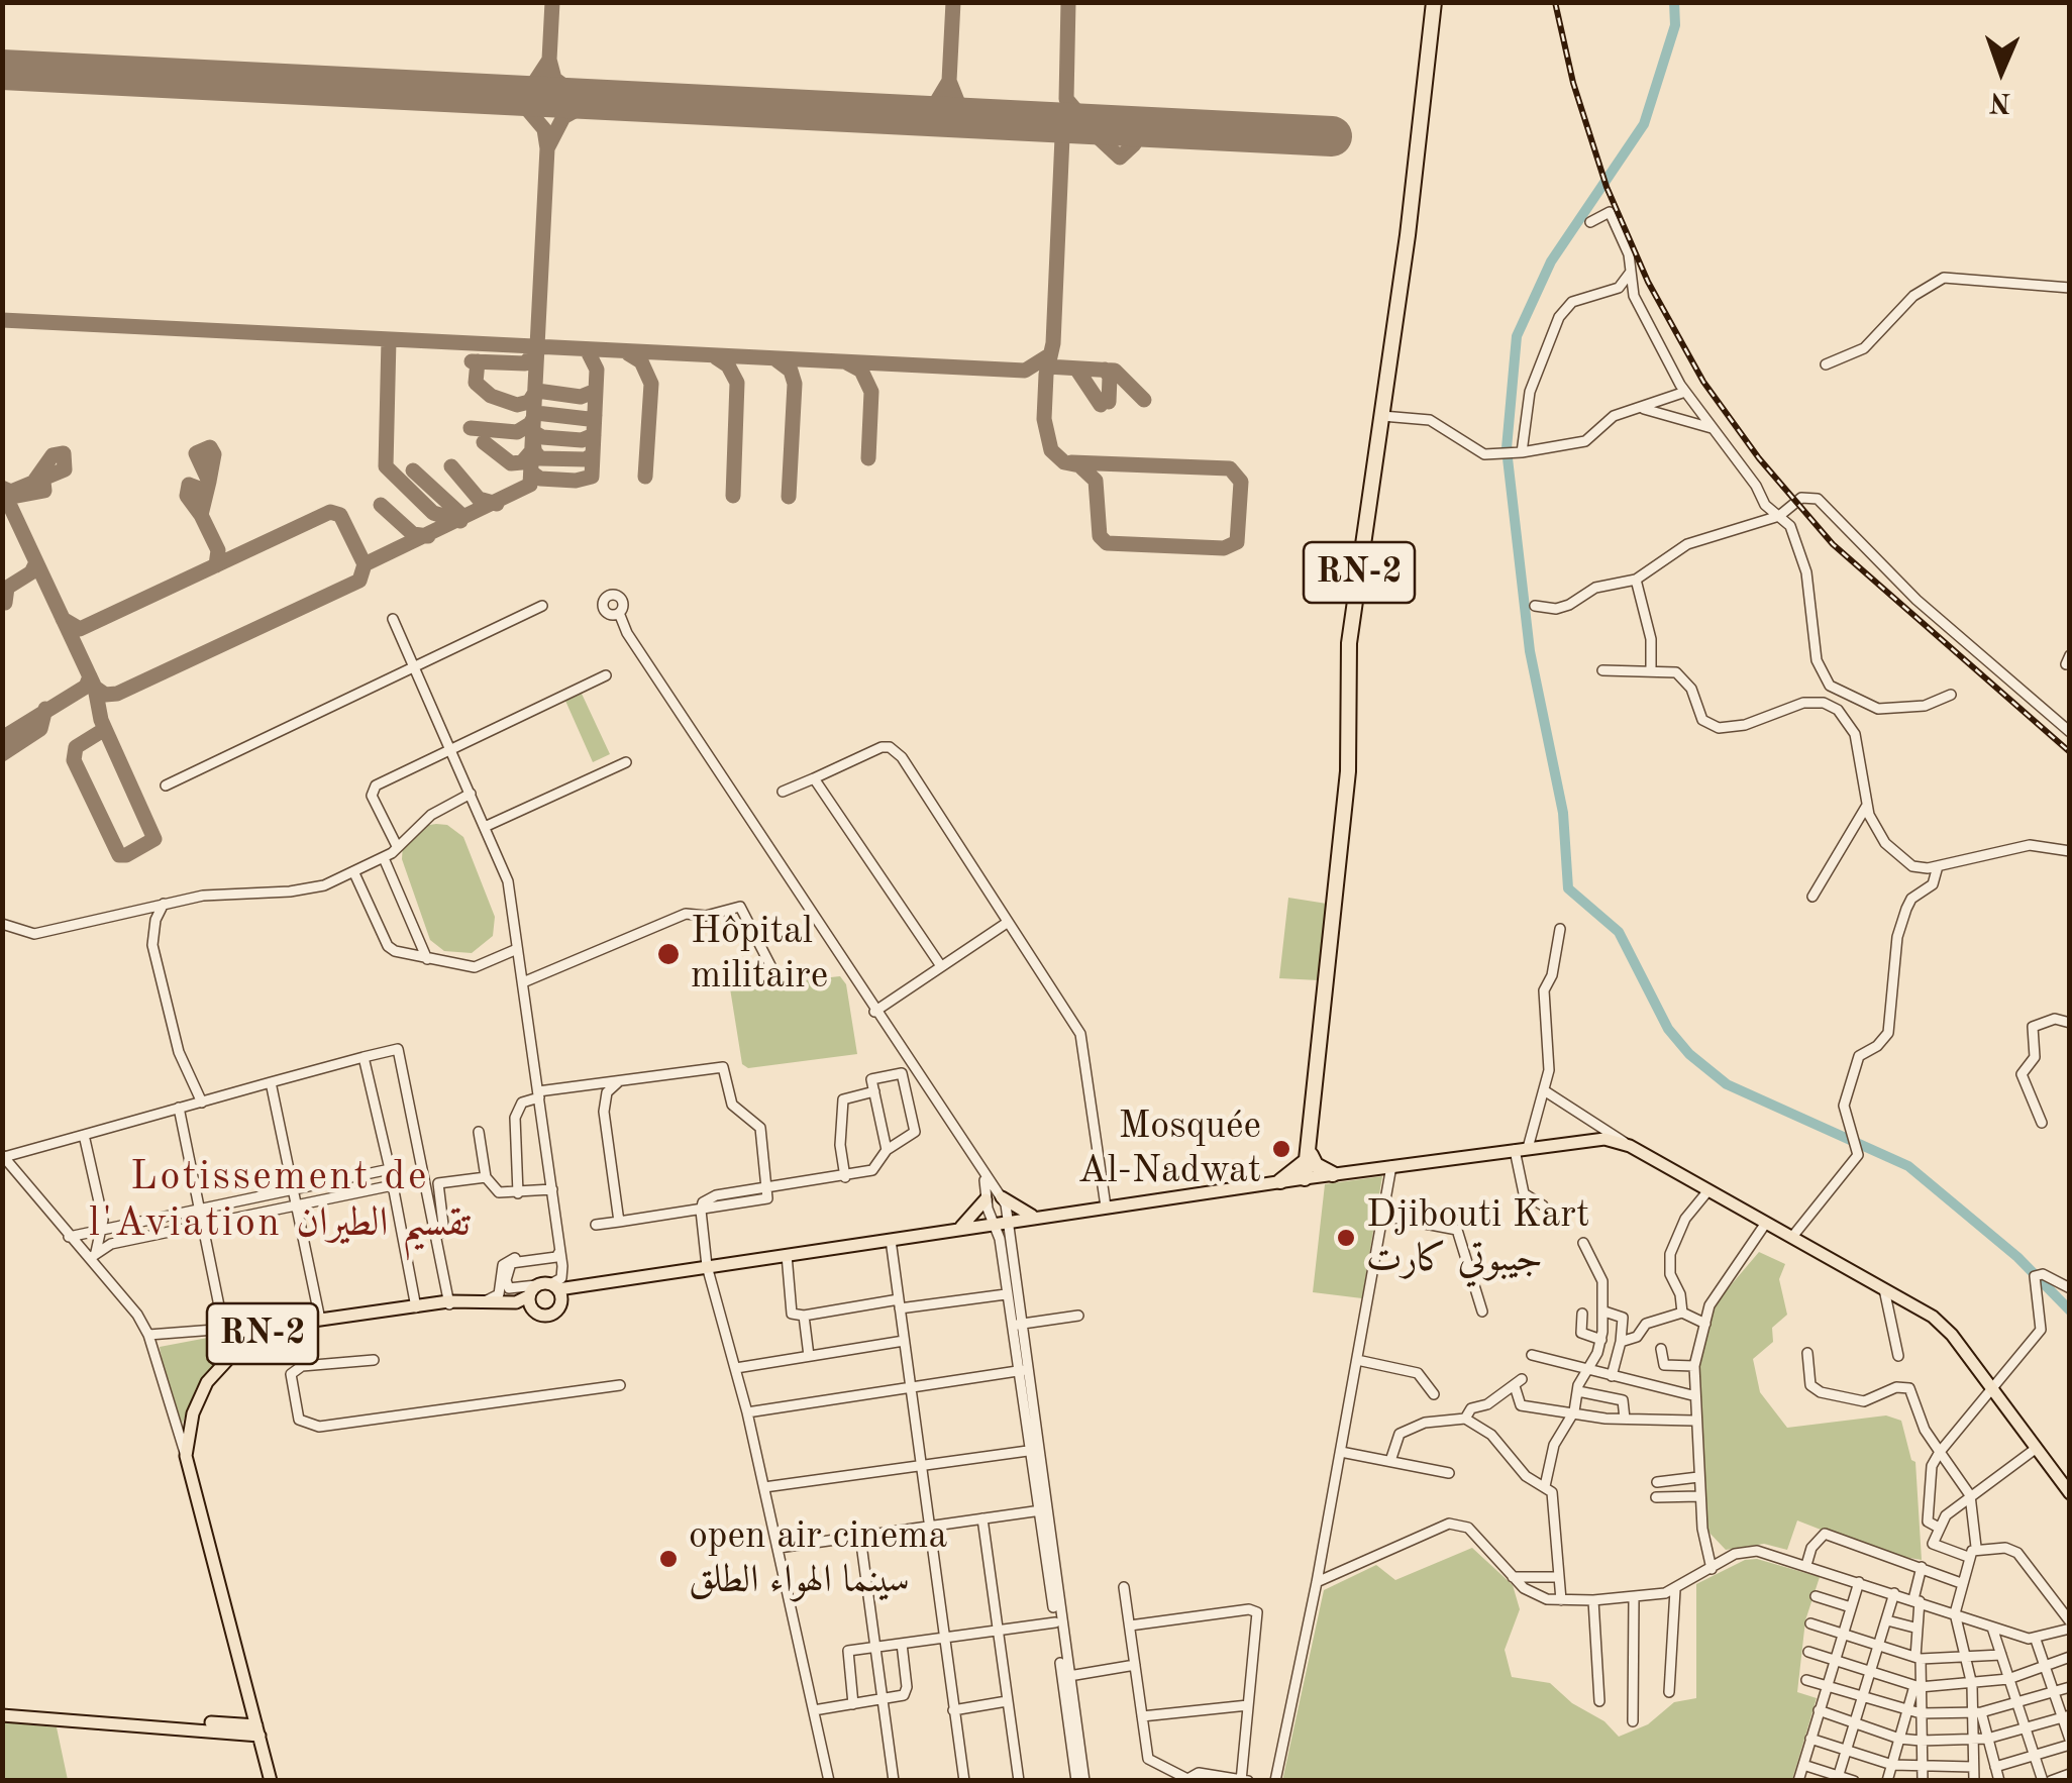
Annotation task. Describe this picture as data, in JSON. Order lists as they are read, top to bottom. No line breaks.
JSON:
{"streets":{"highway":["RN-2"]},"districts":["Lotissement de l'Aviation تقسيم الطيران"],"places":["Hôpital militaire","Mosquée Al-Nadwat","Djibouti Kart جيبوتي كارت","open air cinema سينما الهواء الطلق"],"north":"bottom"}
